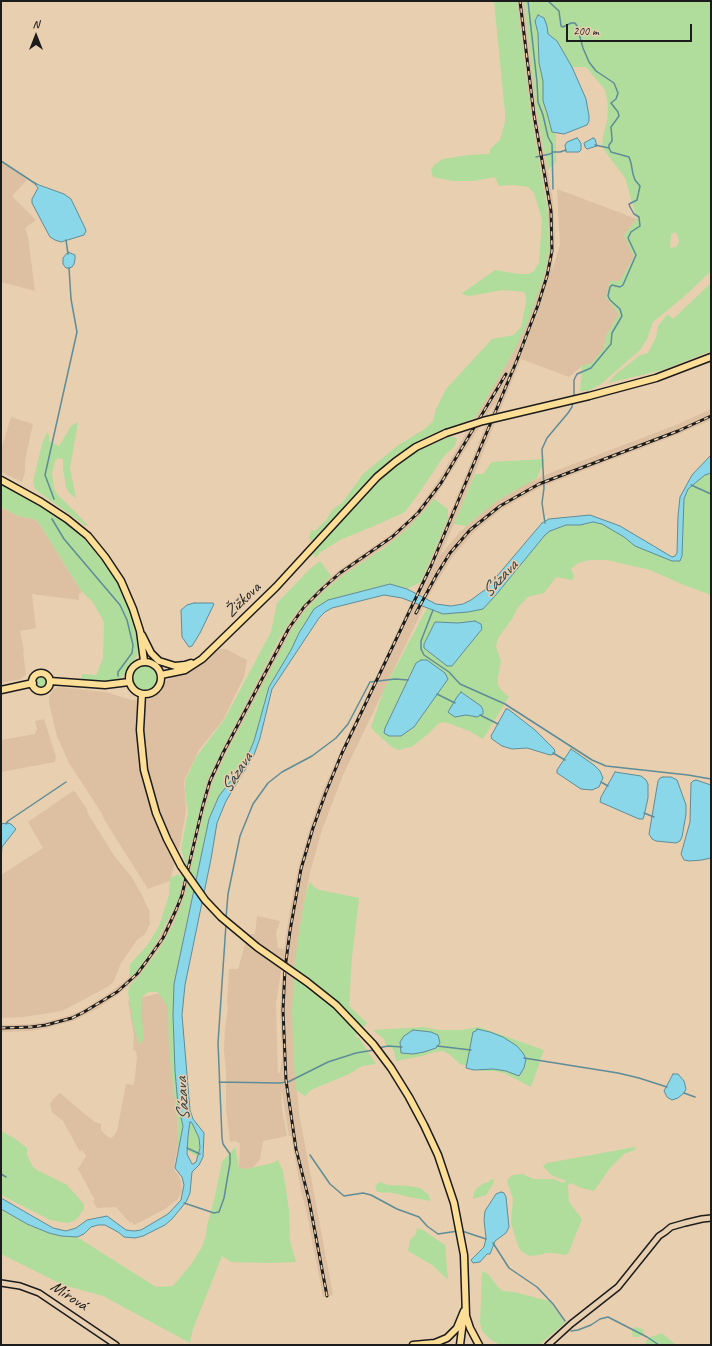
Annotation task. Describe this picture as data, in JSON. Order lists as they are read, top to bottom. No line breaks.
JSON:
{"streets":{"main road":["Žižkova"],"street":["Mírová"]},"water":["Sázava"],"scale_bar":"200 m","north":"top"}
